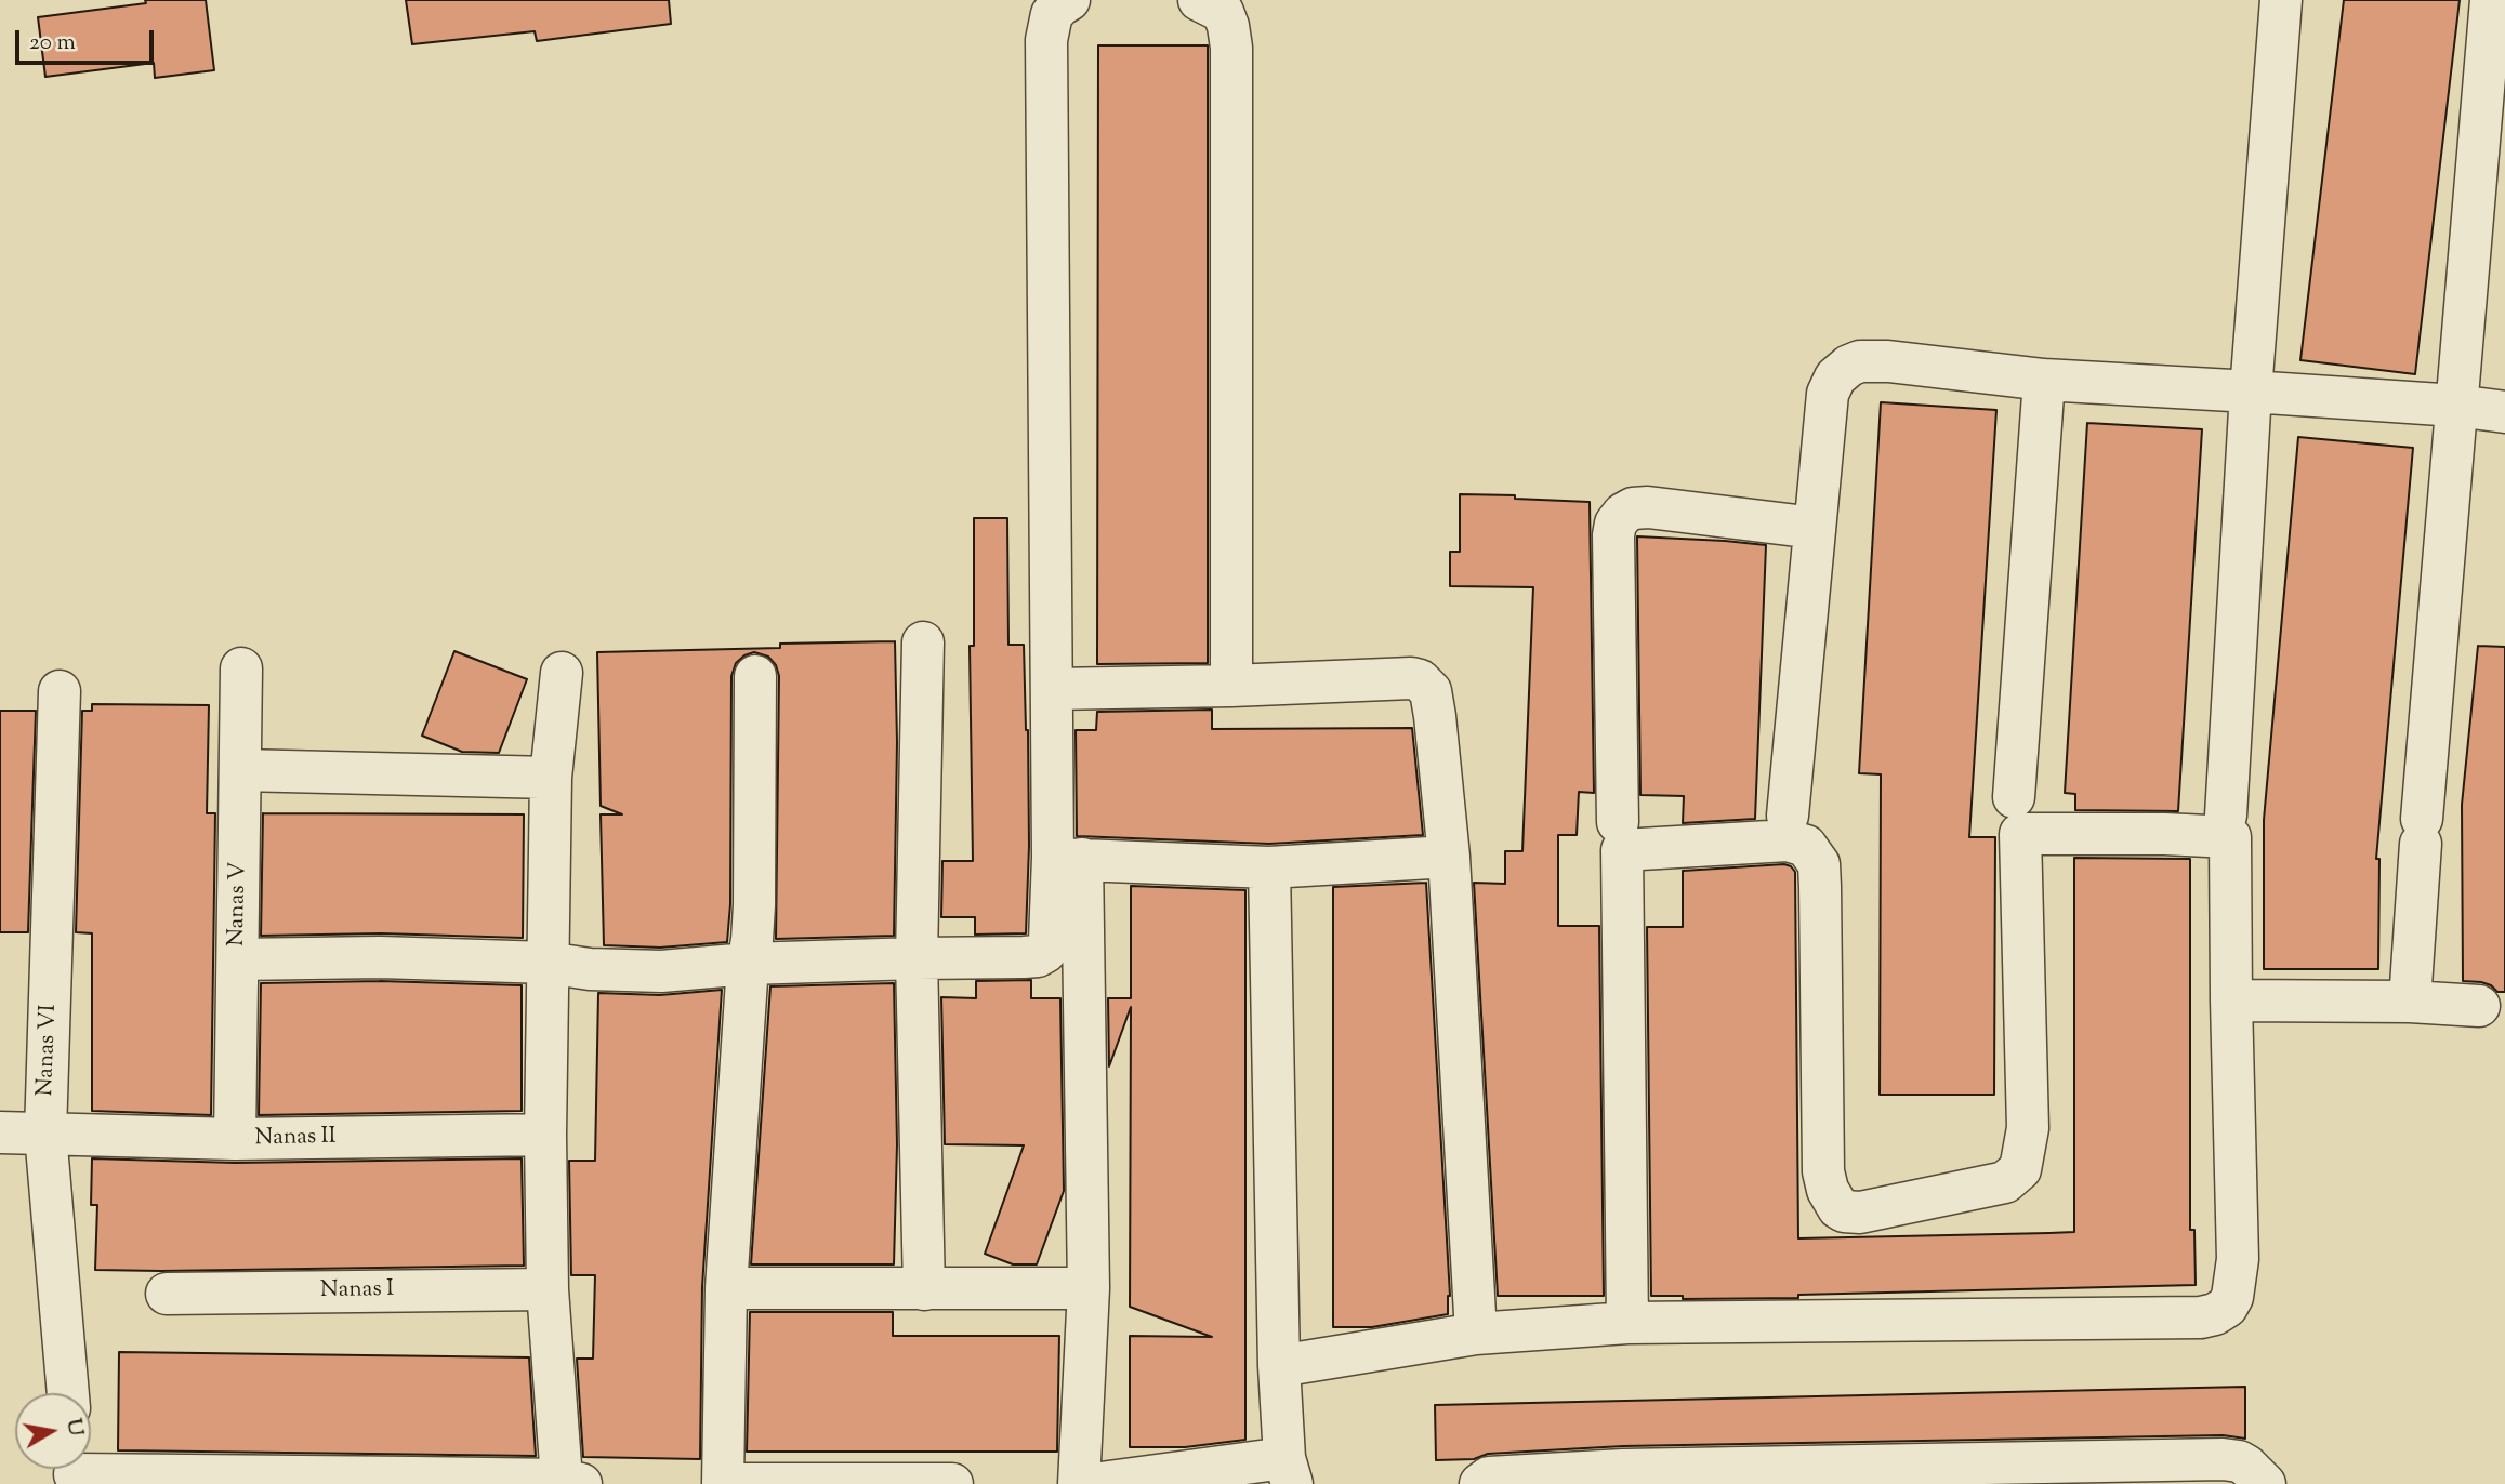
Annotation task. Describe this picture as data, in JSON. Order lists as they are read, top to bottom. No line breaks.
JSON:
{"streets":{"street":["Nanas V","Nanas VI","Nanas II","Nanas I"]},"crossings":[["Nanas V","Nanas II"],["Nanas VI","Nanas II"]],"scale_bar":"20 m","north":"right"}
